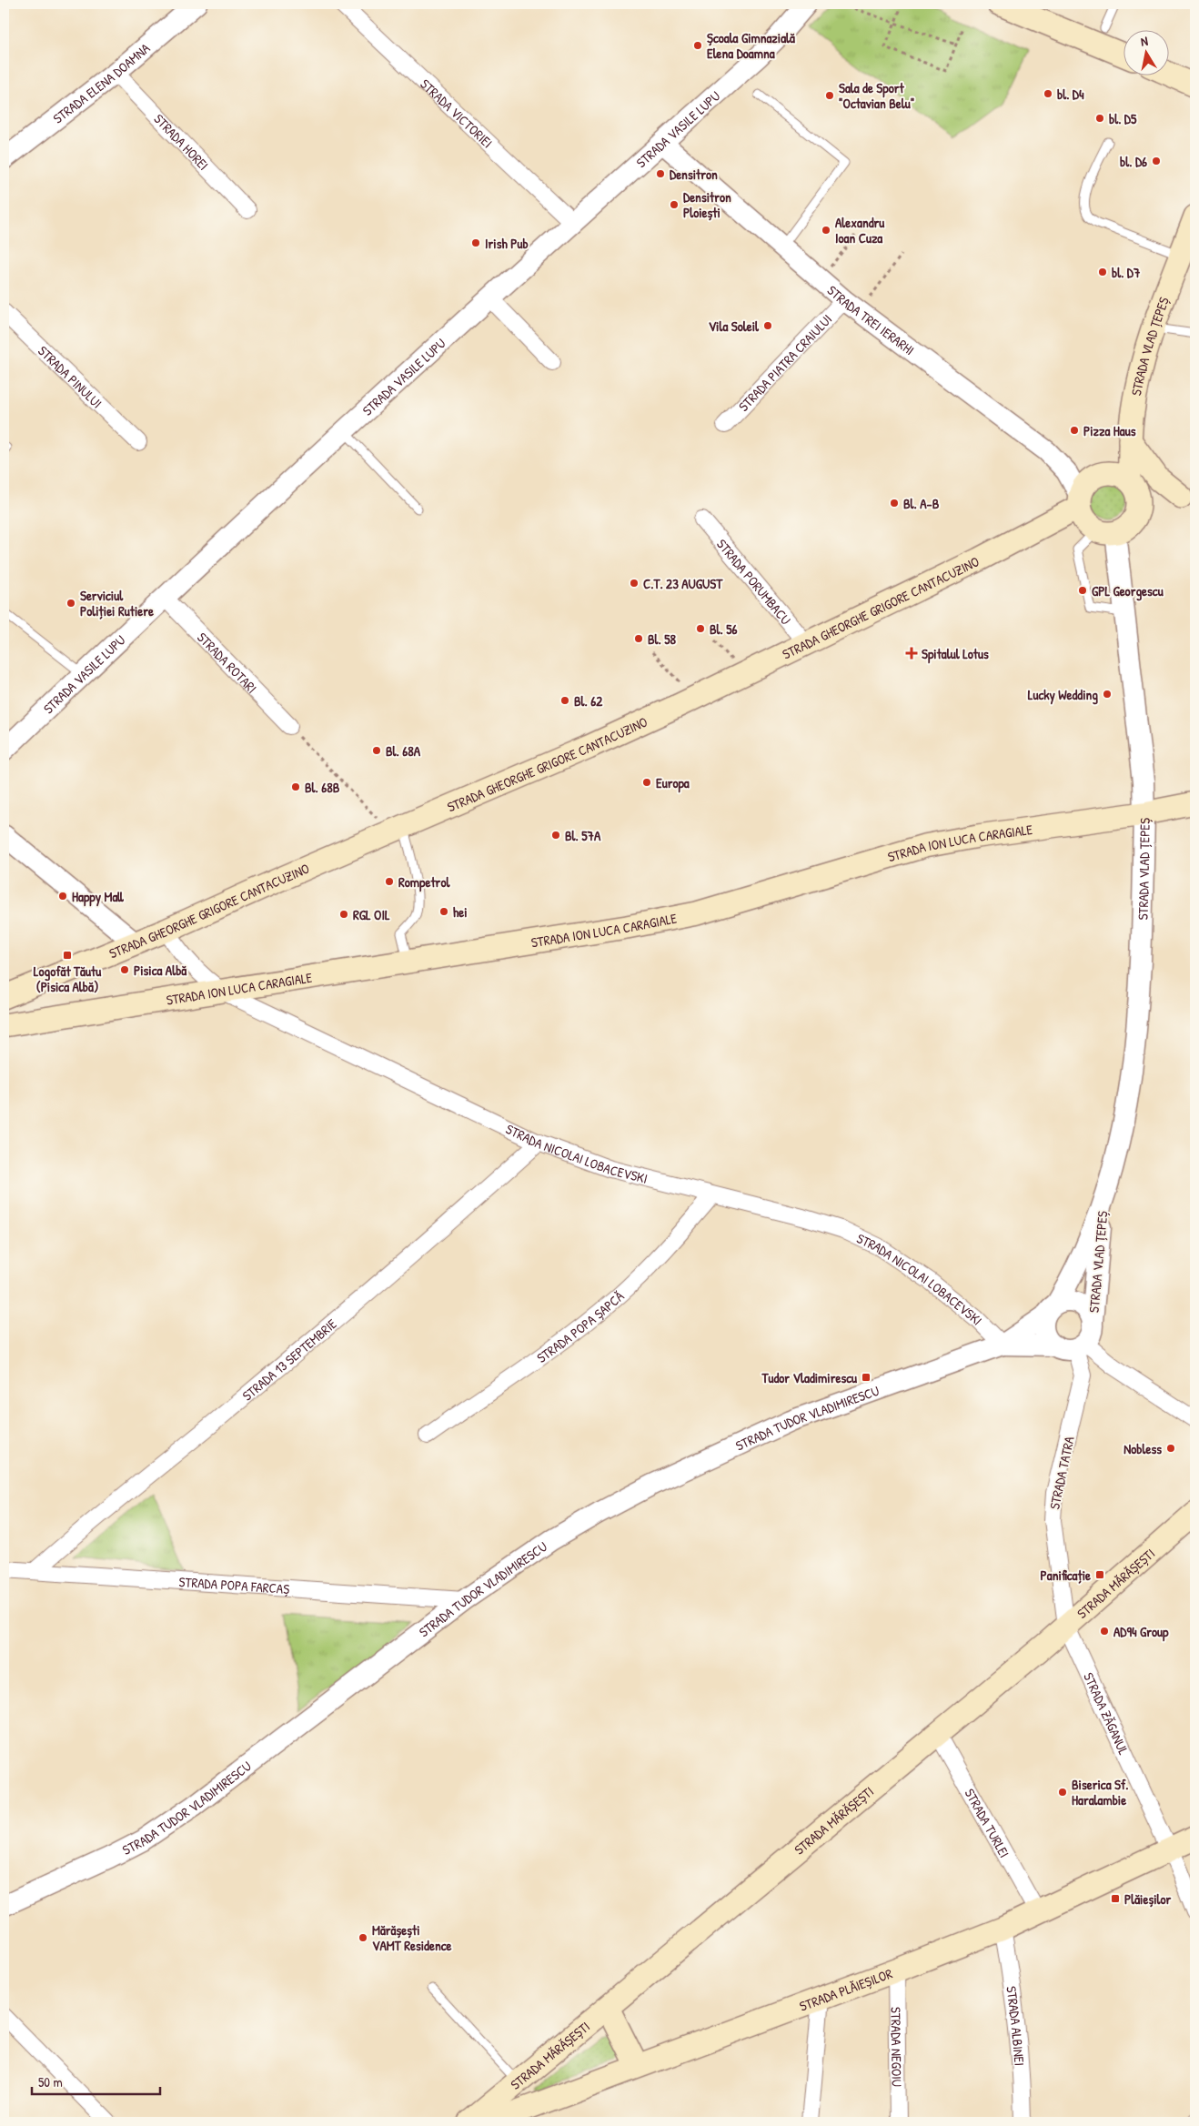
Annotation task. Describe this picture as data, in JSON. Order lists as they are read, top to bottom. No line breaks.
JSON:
{"streets":{"main road":["STRADA VLAD ȚEPEȘ","STRADA GHEORGHE GRIGORE CANTACUZINO","STRADA ION LUCA CARAGIALE","STRADA MĂRĂȘEȘTI","STRADA PLĂIEȘILOR"],"street":["STRADA ELENA DOAMNA","STRADA VICTORIEI","STRADA VASILE LUPU","STRADA HOREI","STRADA TREI IERARHI","STRADA PIATRA CRAIULUI","STRADA PINULUI","STRADA PORUMBACU","STRADA ROTARI","STRADA NICOLAI LOBACEVSKI","STRADA POPA ȘAPCĂ","STRADA 13 SEPTEMBRIE","STRADA TUDOR VLADIMIRESCU","STRADA TATRA","STRADA POPA FARCAȘ","STRADA ZĂGANUL","STRADA TURLEI","STRADA ALBINEI","STRADA NEGOIU"]},"crossings":[["STRADA ELENA DOAMNA","STRADA HOREI"],["STRADA VICTORIEI","STRADA VASILE LUPU"],["STRADA VASILE LUPU","STRADA TREI IERARHI"],["STRADA VASILE LUPU","STRADA ROTARI"],["STRADA TREI IERARHI","STRADA VLAD ȚEPEȘ"],["STRADA TREI IERARHI","STRADA PIATRA CRAIULUI"],["STRADA TREI IERARHI","STRADA GHEORGHE GRIGORE CANTACUZINO"],["STRADA VLAD ȚEPEȘ","STRADA GHEORGHE GRIGORE CANTACUZINO"],["STRADA VLAD ȚEPEȘ","STRADA ION LUCA CARAGIALE"],["STRADA VLAD ȚEPEȘ","STRADA TUDOR VLADIMIRESCU"],["STRADA VLAD ȚEPEȘ","STRADA TATRA"],["STRADA PORUMBACU","STRADA GHEORGHE GRIGORE CANTACUZINO"],["STRADA GHEORGHE GRIGORE CANTACUZINO","STRADA NICOLAI LOBACEVSKI"],["STRADA ION LUCA CARAGIALE","STRADA NICOLAI LOBACEVSKI"],["STRADA NICOLAI LOBACEVSKI","STRADA POPA ȘAPCĂ"],["STRADA NICOLAI LOBACEVSKI","STRADA 13 SEPTEMBRIE"],["STRADA NICOLAI LOBACEVSKI","STRADA TUDOR VLADIMIRESCU"],["STRADA 13 SEPTEMBRIE","STRADA POPA FARCAȘ"],["STRADA TUDOR VLADIMIRESCU","STRADA TATRA"],["STRADA TUDOR VLADIMIRESCU","STRADA POPA FARCAȘ"],["STRADA TATRA","STRADA MĂRĂȘEȘTI"],["STRADA TATRA","STRADA ZĂGANUL"],["STRADA MĂRĂȘEȘTI","STRADA ZĂGANUL"],["STRADA MĂRĂȘEȘTI","STRADA TURLEI"],["STRADA ZĂGANUL","STRADA PLĂIEȘILOR"],["STRADA TURLEI","STRADA PLĂIEȘILOR"],["STRADA PLĂIEȘILOR","STRADA ALBINEI"],["STRADA PLĂIEȘILOR","STRADA NEGOIU"]],"places":{"other":["Școala Gimnazială Elena Doamna","bl. D4","Sala de Sport \"Octavian Belu\"","bl. D5","bl. D6","Densitron","Densitron Ploiești","Alexandru Ioan Cuza","Irish Pub","bl. D7","Vila Soleil","Pizza Haus","Bl. A-B","C.T. 23 AUGUST","GPL Georgescu","Serviciul Poliției Rutiere","Bl. 56","Bl. 58","Lucky Wedding","Bl. 62","Bl. 68A","Europa","Bl. 68B","Bl. 57A","Rompetrol","Happy Mall","hei","RGL OIL","Pisica Albă","Nobless","AD94 Group","Biserica Sf. Haralambie","Mărășești VAMT Residence"],"health":["Spitalul Lotus"],"transit":["Logofăt Tăutu (Pisica Albă)","Tudor Vladimirescu","Panificație","Plăieșilor"]},"scale_bar":"50 m","north":"top"}
